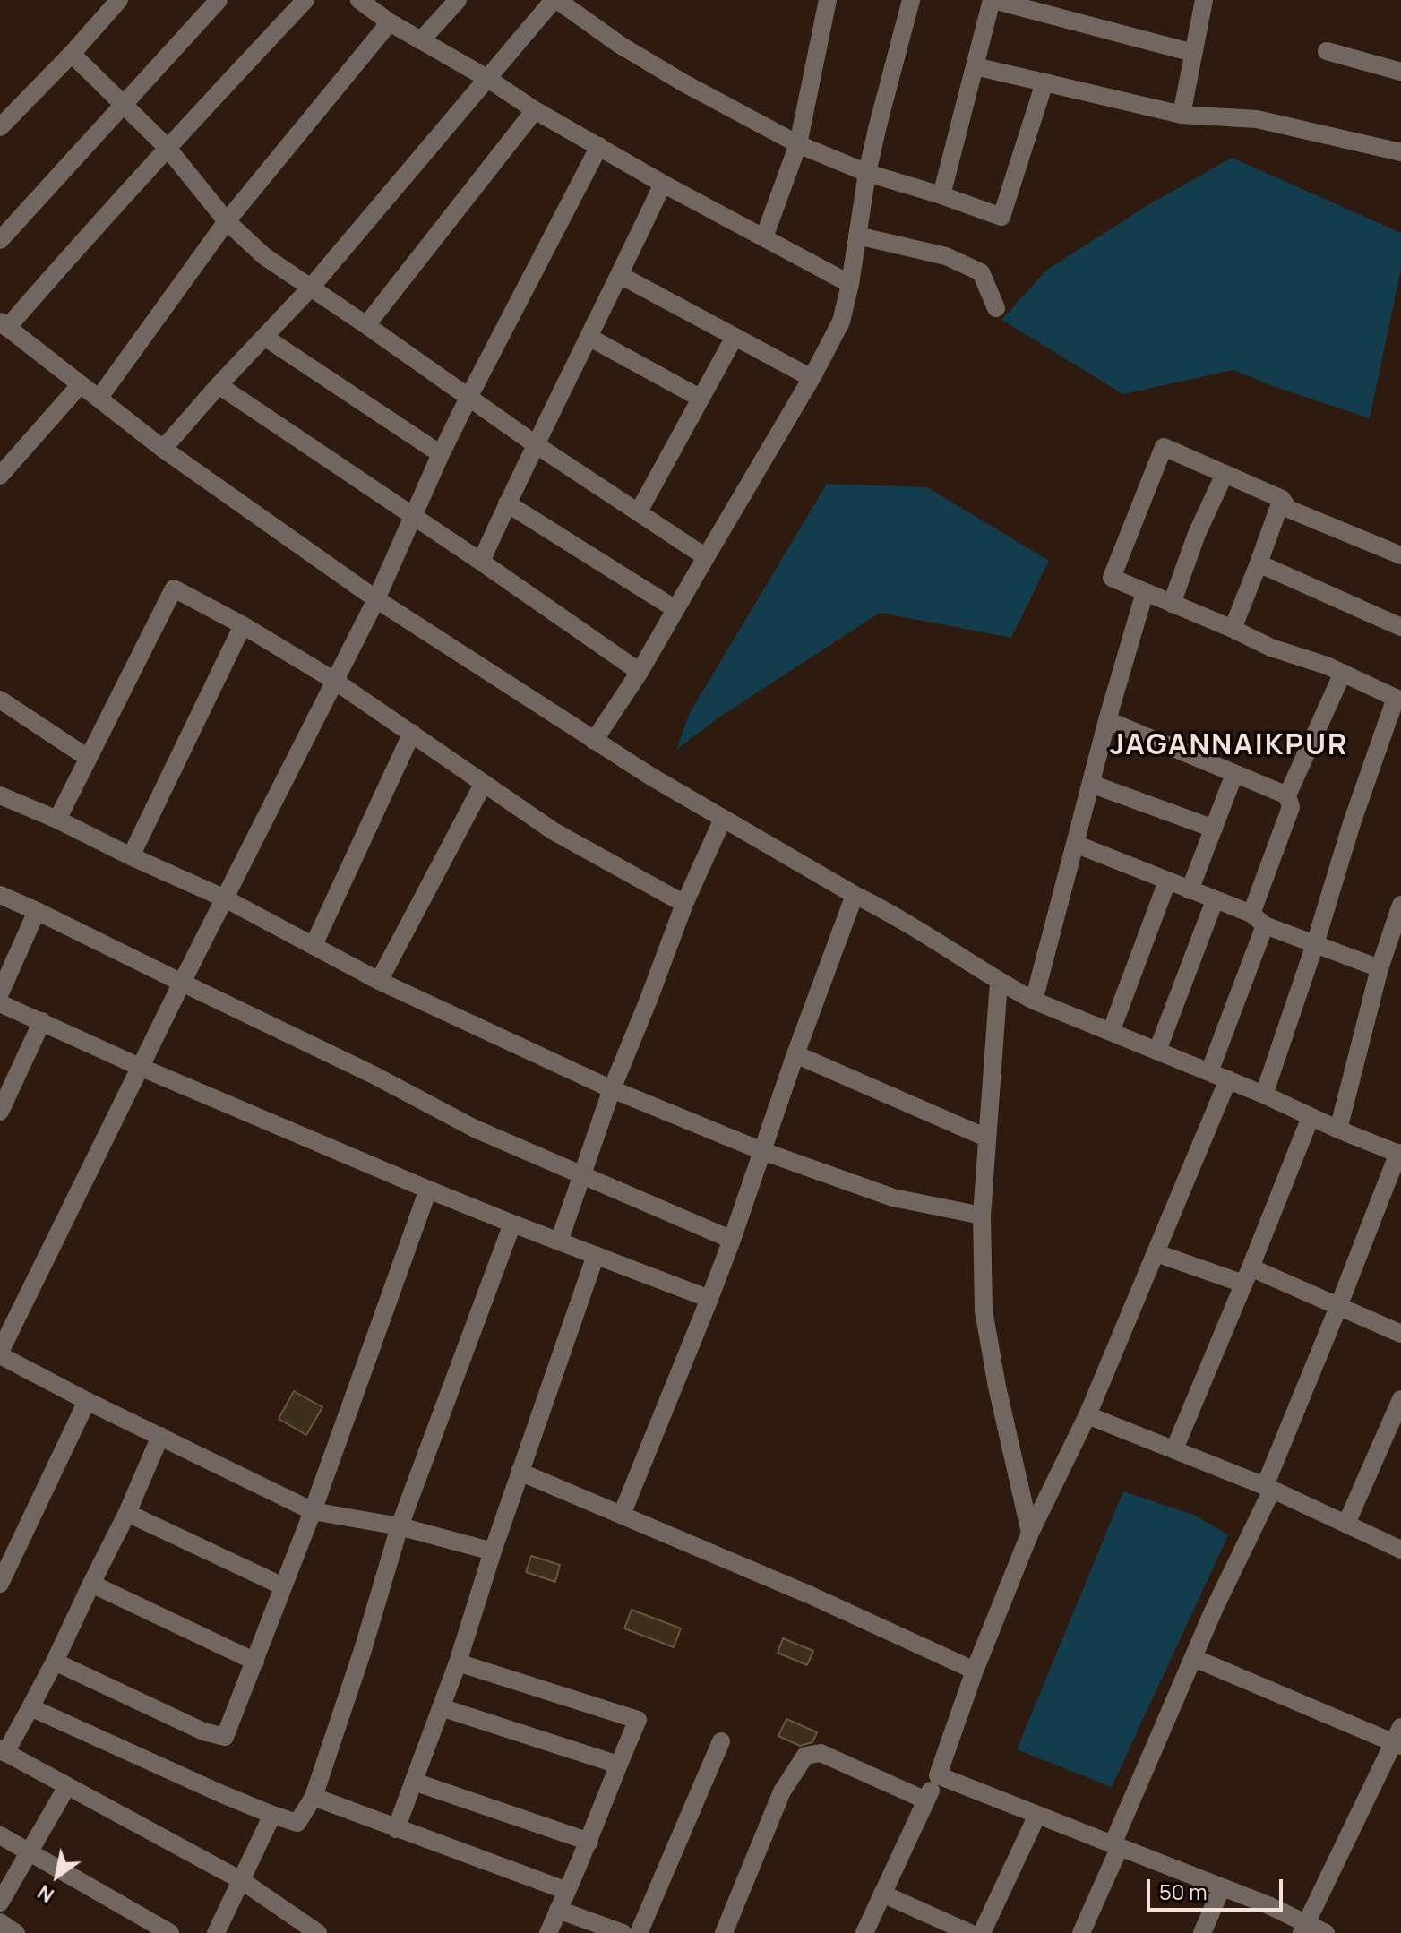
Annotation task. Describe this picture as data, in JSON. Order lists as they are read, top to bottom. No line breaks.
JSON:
{"districts":["JAGANNAIKPUR"],"scale_bar":"50 m","north":"bottom left"}
